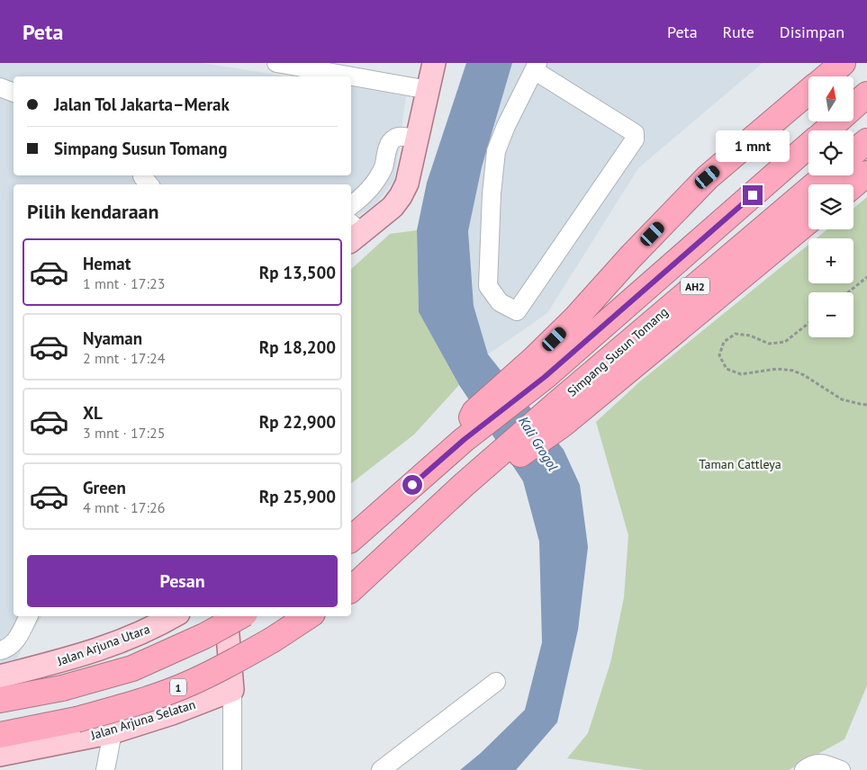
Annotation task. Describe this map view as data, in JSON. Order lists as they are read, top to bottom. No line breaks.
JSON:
{"streets":{"highway":["AH2","Simpang Susun Tomang","1"],"main road":["Jalan Arjuna Utara","Jalan Arjuna Selatan"]},"water":["Kali Grogol"],"parks":["Taman Cattleya"],"north":"top","page":{"header":"Peta","nav":["Peta","Rute","Disimpan"],"map_buttons":["+","−"],"banner":["Jalan Tol Jakarta–Merak","Simpang Susun Tomang"],"bubble":"1 mnt","heading":"Pilih kendaraan","list":[{"name":"Hemat","note":"1 mnt · 17:23","value":"Rp 13,500"},{"name":"Nyaman","note":"2 mnt · 17:24","value":"Rp 18,200"},{"name":"XL","note":"3 mnt · 17:25","value":"Rp 22,900"},{"name":"Green","note":"4 mnt · 17:26","value":"Rp 25,900"}],"buttons":"Pesan"}}
